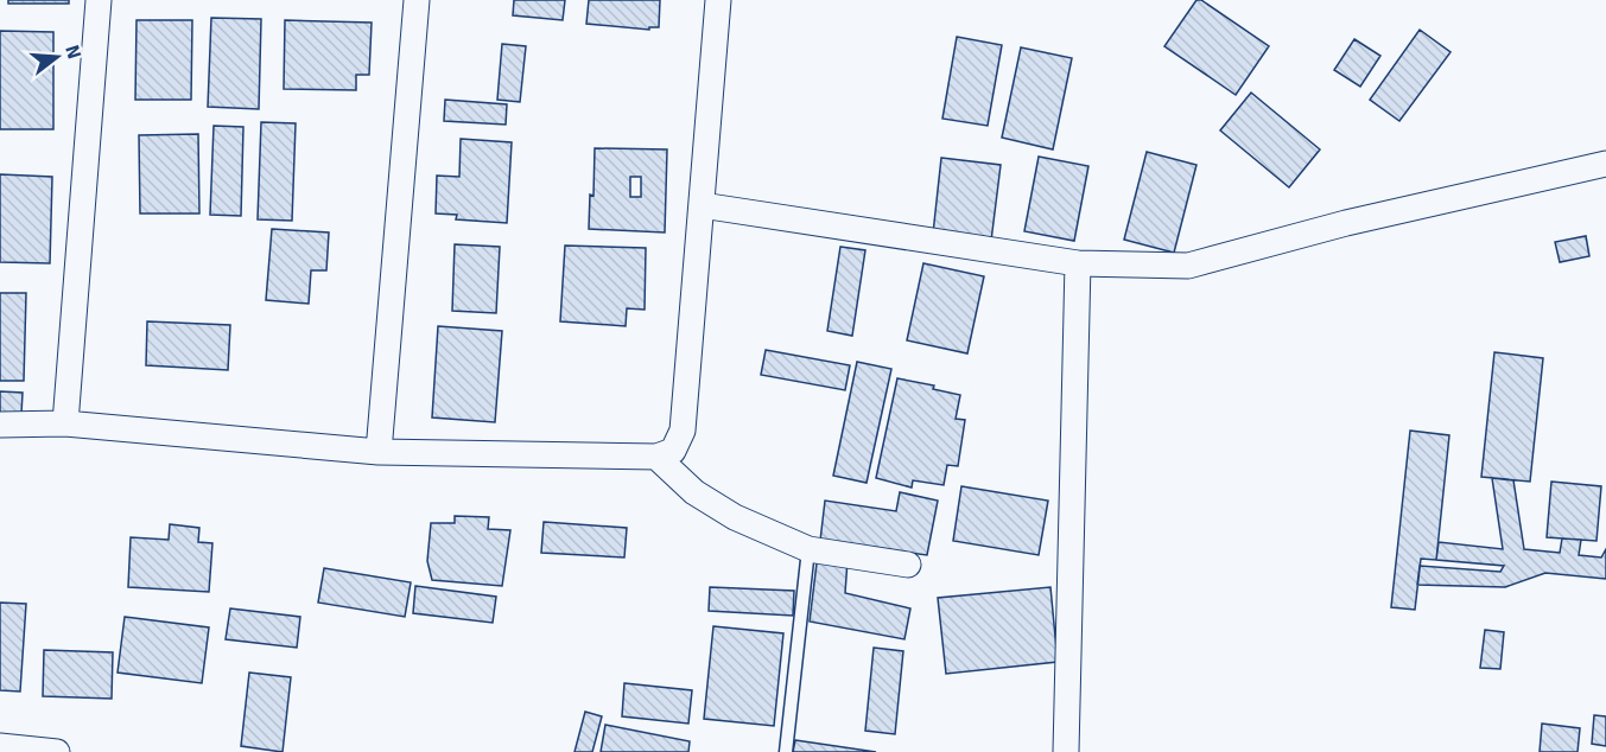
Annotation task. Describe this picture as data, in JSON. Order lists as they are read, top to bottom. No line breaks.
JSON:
{"north":"right"}
